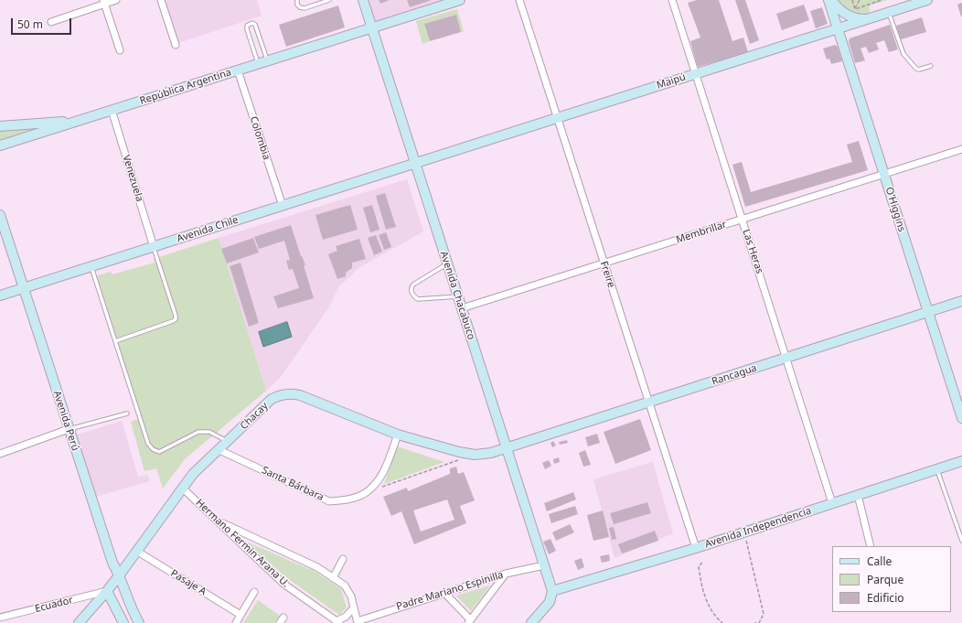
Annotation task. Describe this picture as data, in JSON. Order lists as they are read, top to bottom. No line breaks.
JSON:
{"streets":{"main road":["Maipú","República Argentina","O'Higgins","Avenida Chile","Avenida Chacabuco","Rancagua","Chacay","Avenida Perú","Avenida Independencia"],"street":["Colombia","Venezuela","Membrillar","Las Heras","Freire","Santa Bárbara","Hermano Fermin Arana U.","Pasaje A","Padre Mariano Espinilla","Ecuador"]},"crossings":[["Maipú","O'Higgins"],["Maipú","Avenida Chile"],["Maipú","Las Heras"],["Maipú","Freire"],["Maipú","Avenida Chacabuco"],["República Argentina","Colombia"],["República Argentina","Venezuela"],["República Argentina","Avenida Chacabuco"],["Colombia","Avenida Chile"],["Venezuela","Avenida Chile"],["O'Higgins","Membrillar"],["O'Higgins","Rancagua"],["Avenida Chile","Avenida Chacabuco"],["Avenida Chile","Avenida Perú"],["Membrillar","Las Heras"],["Membrillar","Freire"],["Membrillar","Avenida Chacabuco"],["Las Heras","Rancagua"],["Las Heras","Avenida Independencia"],["Freire","Rancagua"],["Freire","Avenida Independencia"],["Avenida Chacabuco","Rancagua"],["Avenida Chacabuco","Chacay"],["Avenida Chacabuco","Avenida Independencia"],["Avenida Chacabuco","Padre Mariano Espinilla"],["Rancagua","Chacay"],["Chacay","Avenida Perú"],["Chacay","Santa Bárbara"],["Chacay","Hermano Fermin Arana U."],["Chacay","Pasaje A"],["Chacay","Ecuador"]],"legend":["Calle","Parque","Edificio"],"scale_bar":"50 m"}
